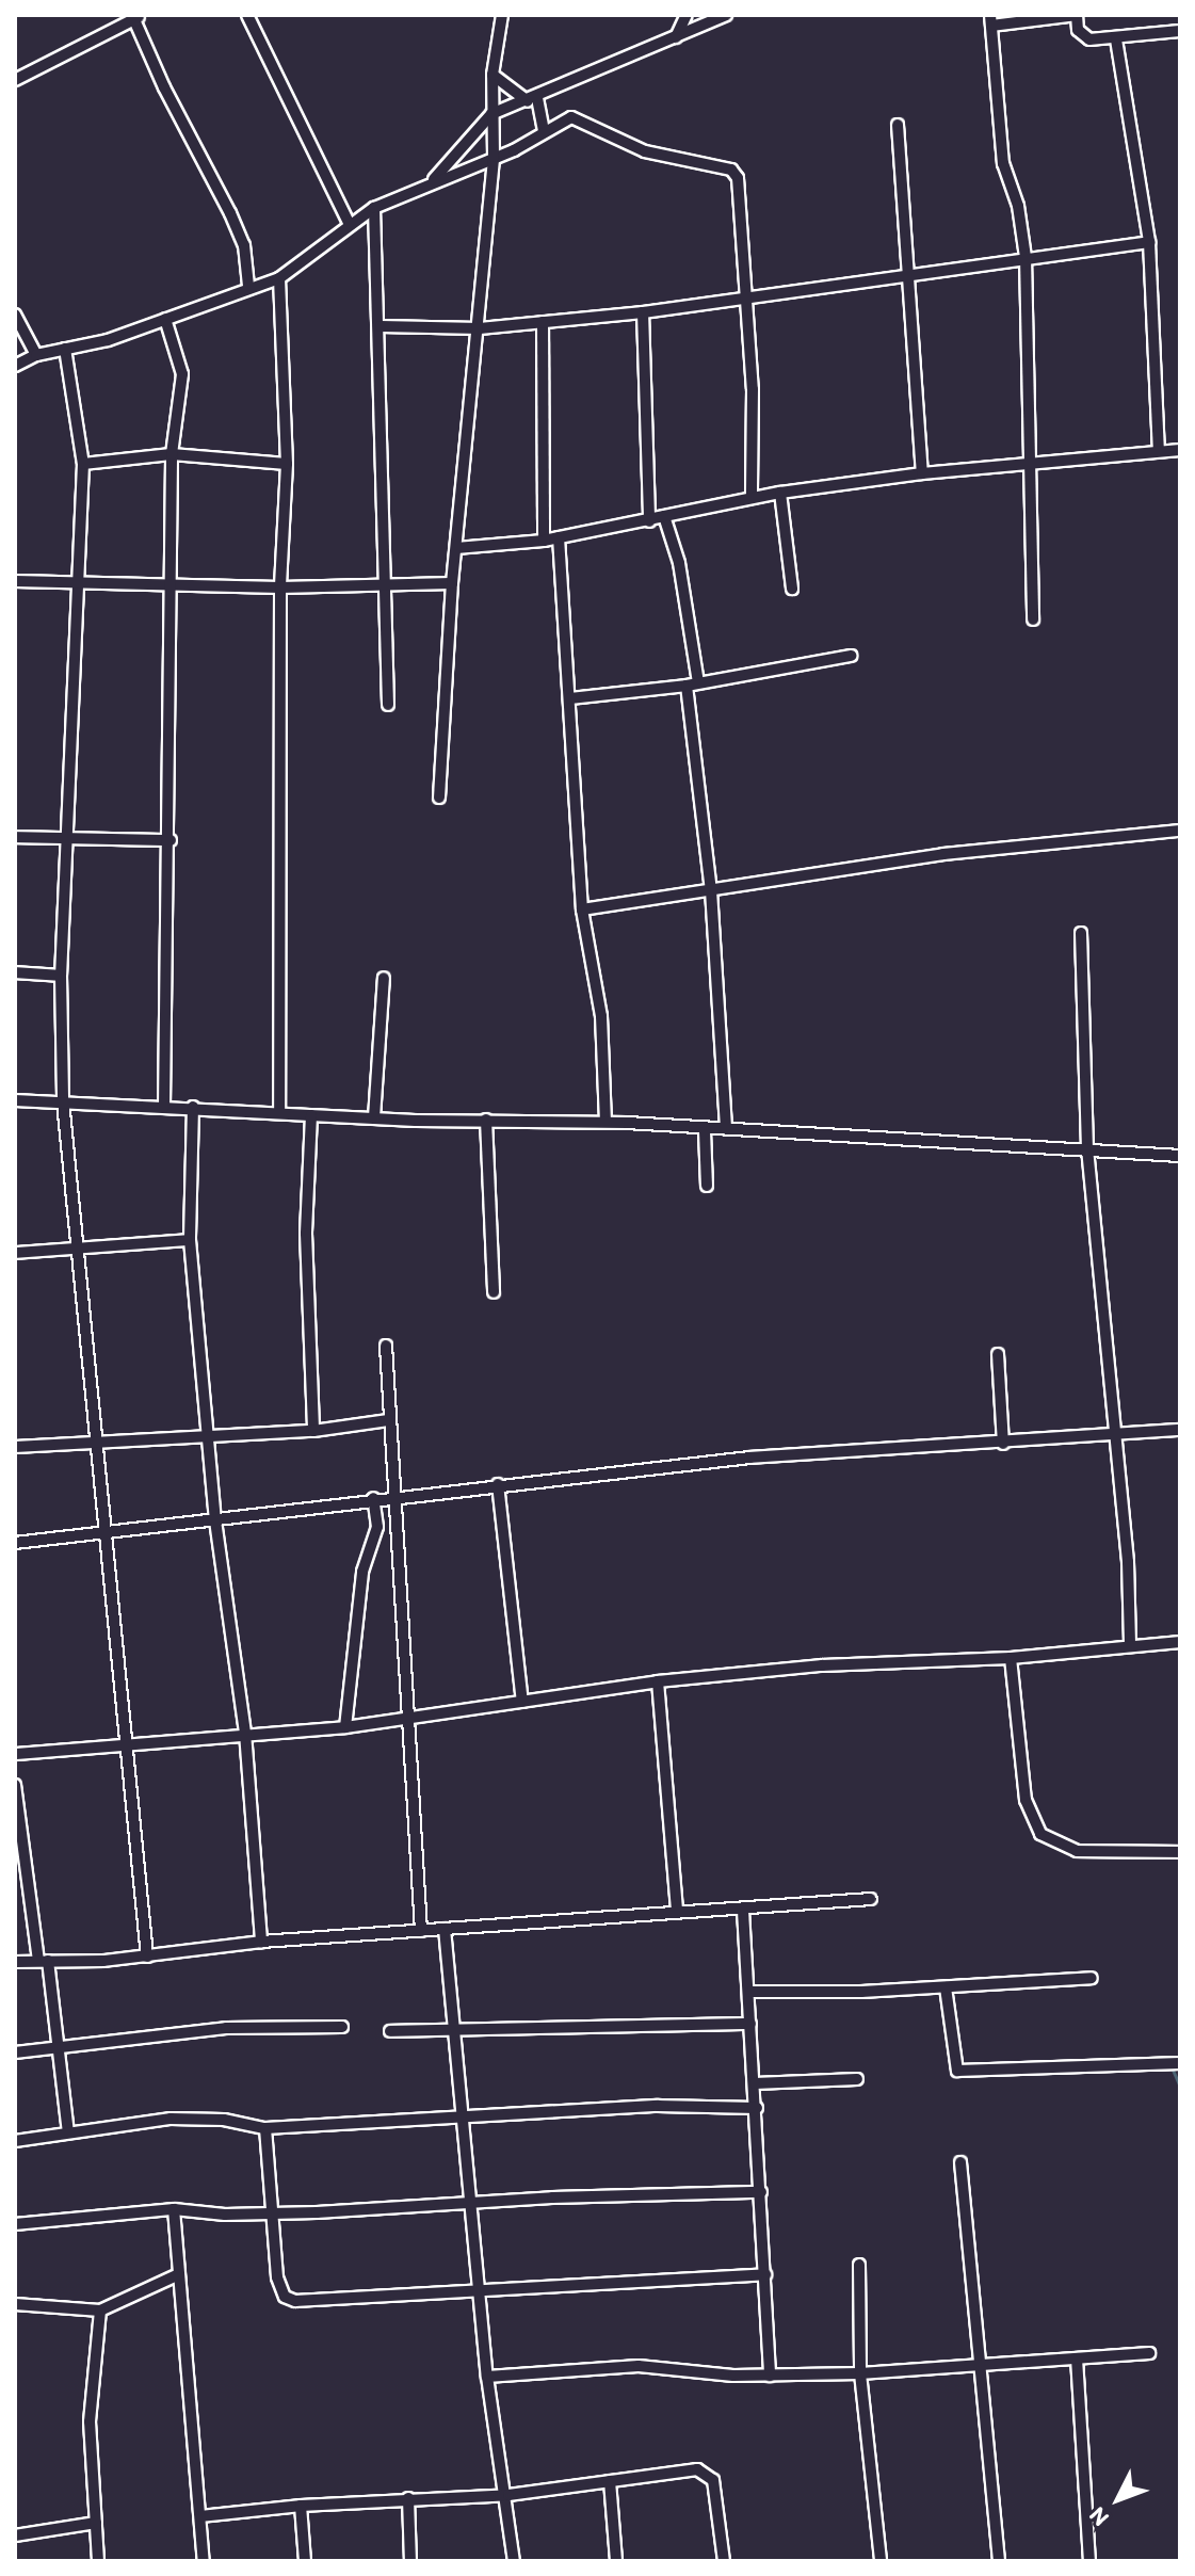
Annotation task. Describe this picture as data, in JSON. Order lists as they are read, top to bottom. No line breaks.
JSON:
{"north":"bottom left"}
